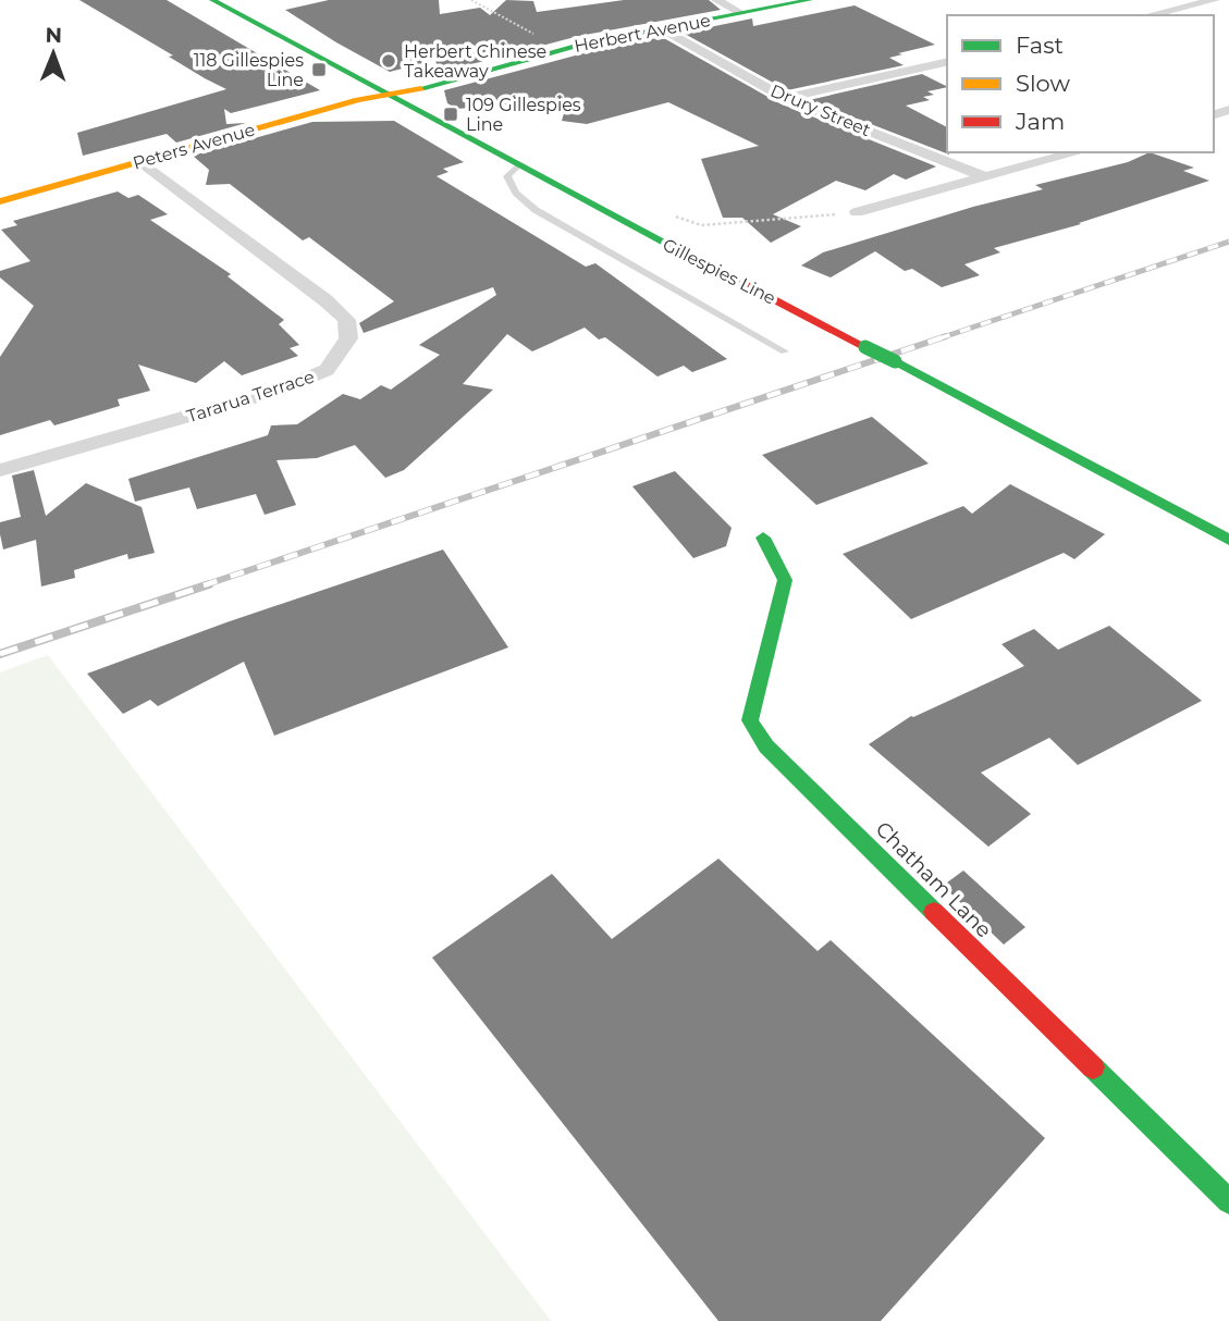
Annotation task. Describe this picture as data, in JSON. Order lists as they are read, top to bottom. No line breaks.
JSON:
{"streets":{"street":["Herbert Avenue","Drury Street","Peters Avenue","Gillespies Line","Tararua Terrace","Chatham Lane"]},"crossings":[["Herbert Avenue","Drury Street"],["Herbert Avenue","Peters Avenue"],["Herbert Avenue","Gillespies Line"],["Peters Avenue","Gillespies Line"],["Peters Avenue","Tararua Terrace"]],"places":{"other":["Herbert Chinese Takeaway"],"transit":["118 Gillespies Line","109 Gillespies Line"]},"legend":["Fast","Slow","Jam"],"north":"top"}
